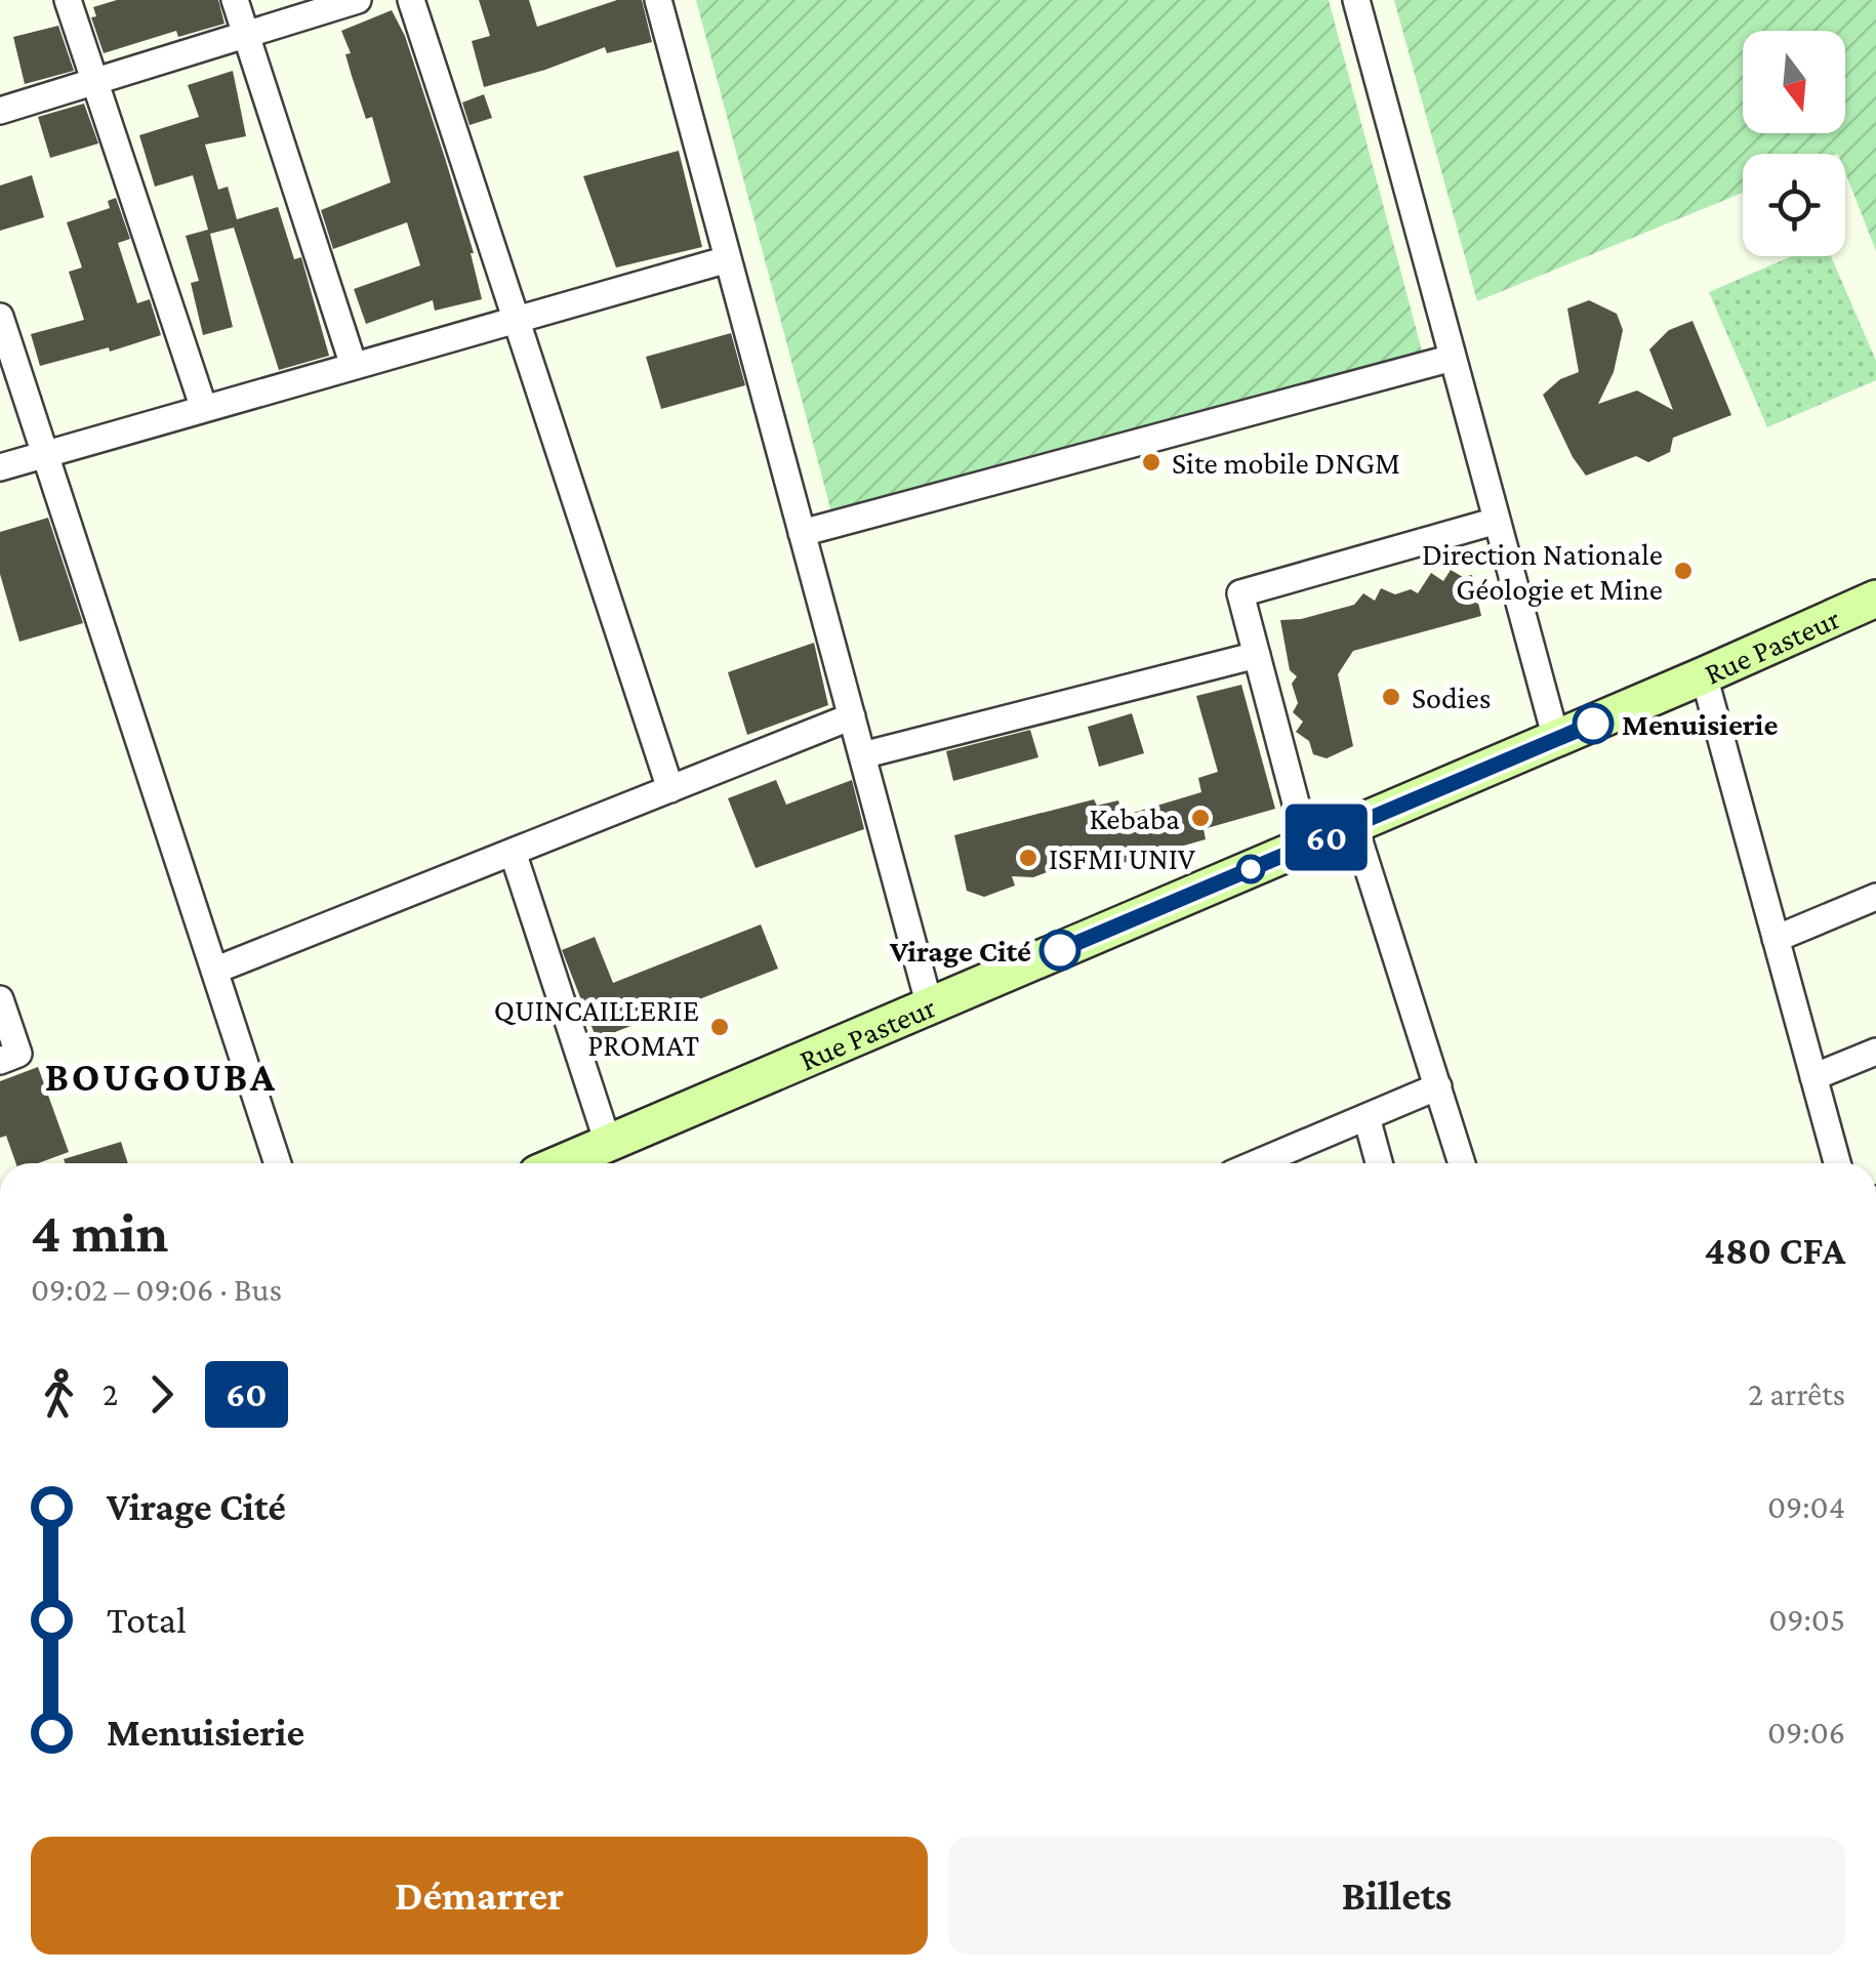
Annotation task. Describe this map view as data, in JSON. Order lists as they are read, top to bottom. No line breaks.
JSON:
{"streets":{"main road":["Rue Pasteur"]},"districts":["BOUGOUBA"],"places":["Site mobile DNGM","Direction Nationale Géologie et Mine","Sodies","Menuisierie","Kebaba","ISFMI UNIV","Virage Cité","QUINCAILLERIE PROMAT"],"lines":["bus line 60"],"north":"bottom","page":{"on_map":"60","heading":["4 min","09:02 – 09:06 · Bus","480 CFA"],"legs":["2","60","2 arrêts"],"list":[{"name":"Virage Cité","value":"09:04"},{"name":"Total","value":"09:05"},{"name":"Menuisierie","value":"09:06"}],"buttons":["Démarrer","Billets"]}}
